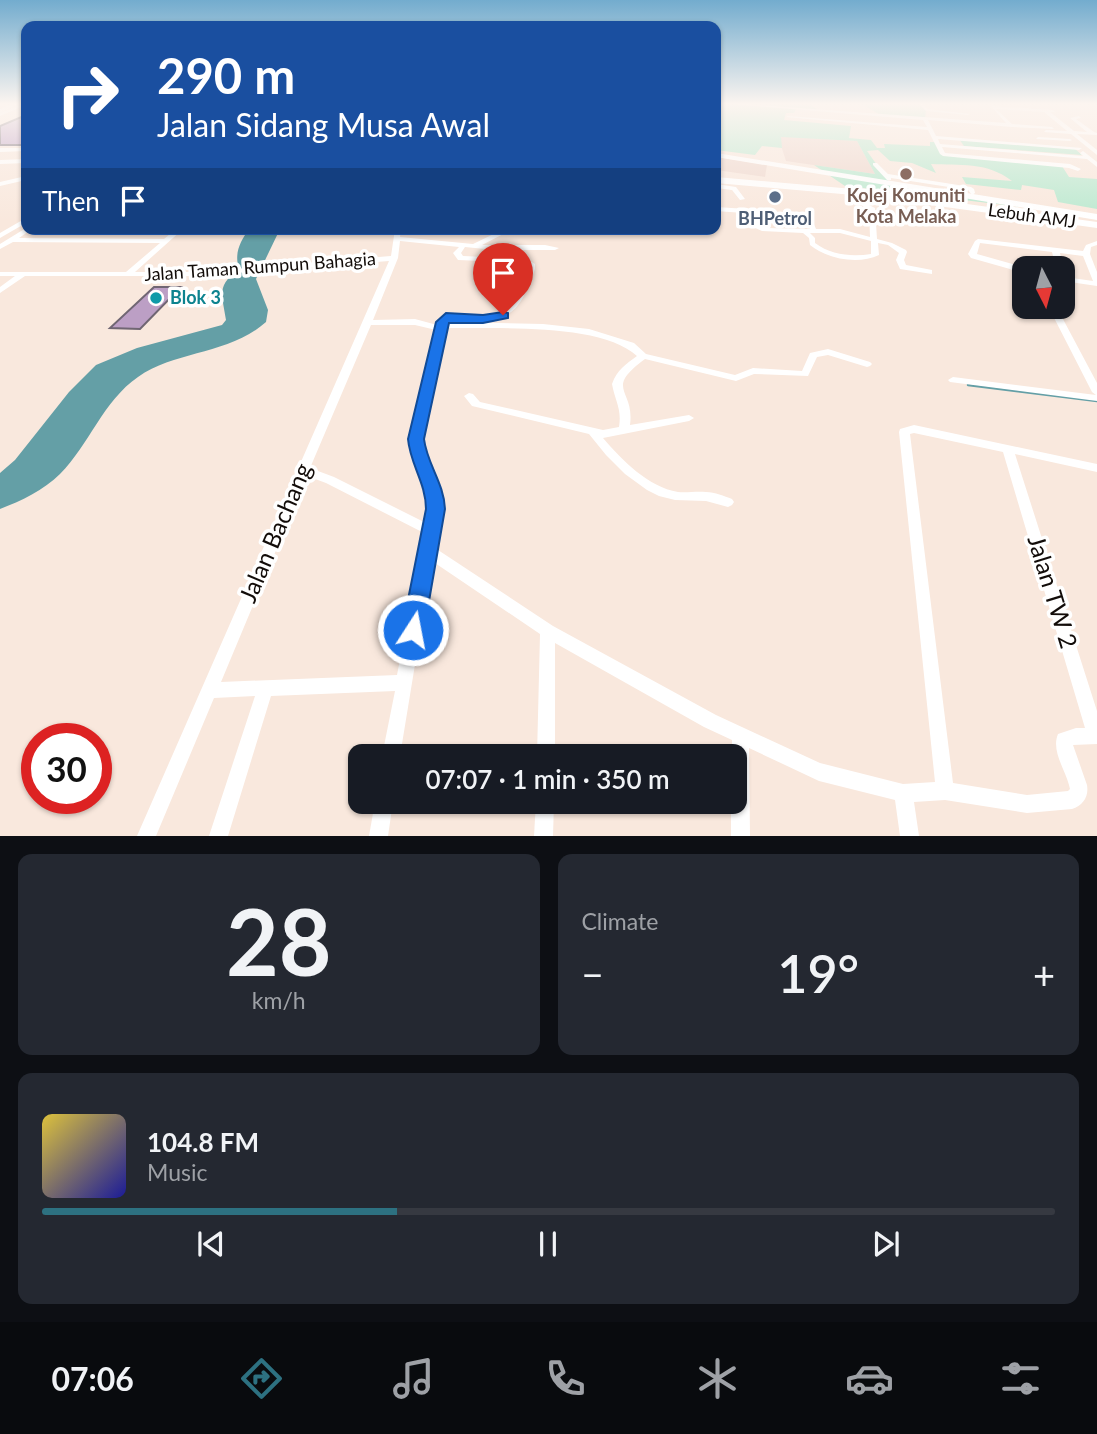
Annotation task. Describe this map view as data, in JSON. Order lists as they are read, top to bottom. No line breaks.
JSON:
{"streets":{"highway":["Lebuh AMJ"],"street":["Jalan Taman Rumpun Bahagia","Jalan Bachang","Jalan TW 2"]},"crossings":[["Jalan Taman Rumpun Bahagia","Jalan Bachang"]],"places":["Kolej Komuniti Kota Melaka","BHPetrol","Blok 3"],"north":"bottom","page":{"turn":["290 m","Jalan Sidang Musa Awal"],"then":"Then","limit":"30","trip":"07:07 · 1 min · 350 m","tile":[["28","km/h"],"Climate"],"heat":["−","19°","+"],"song":["104.8 FM","Music"],"tabs":"07:06"}}
